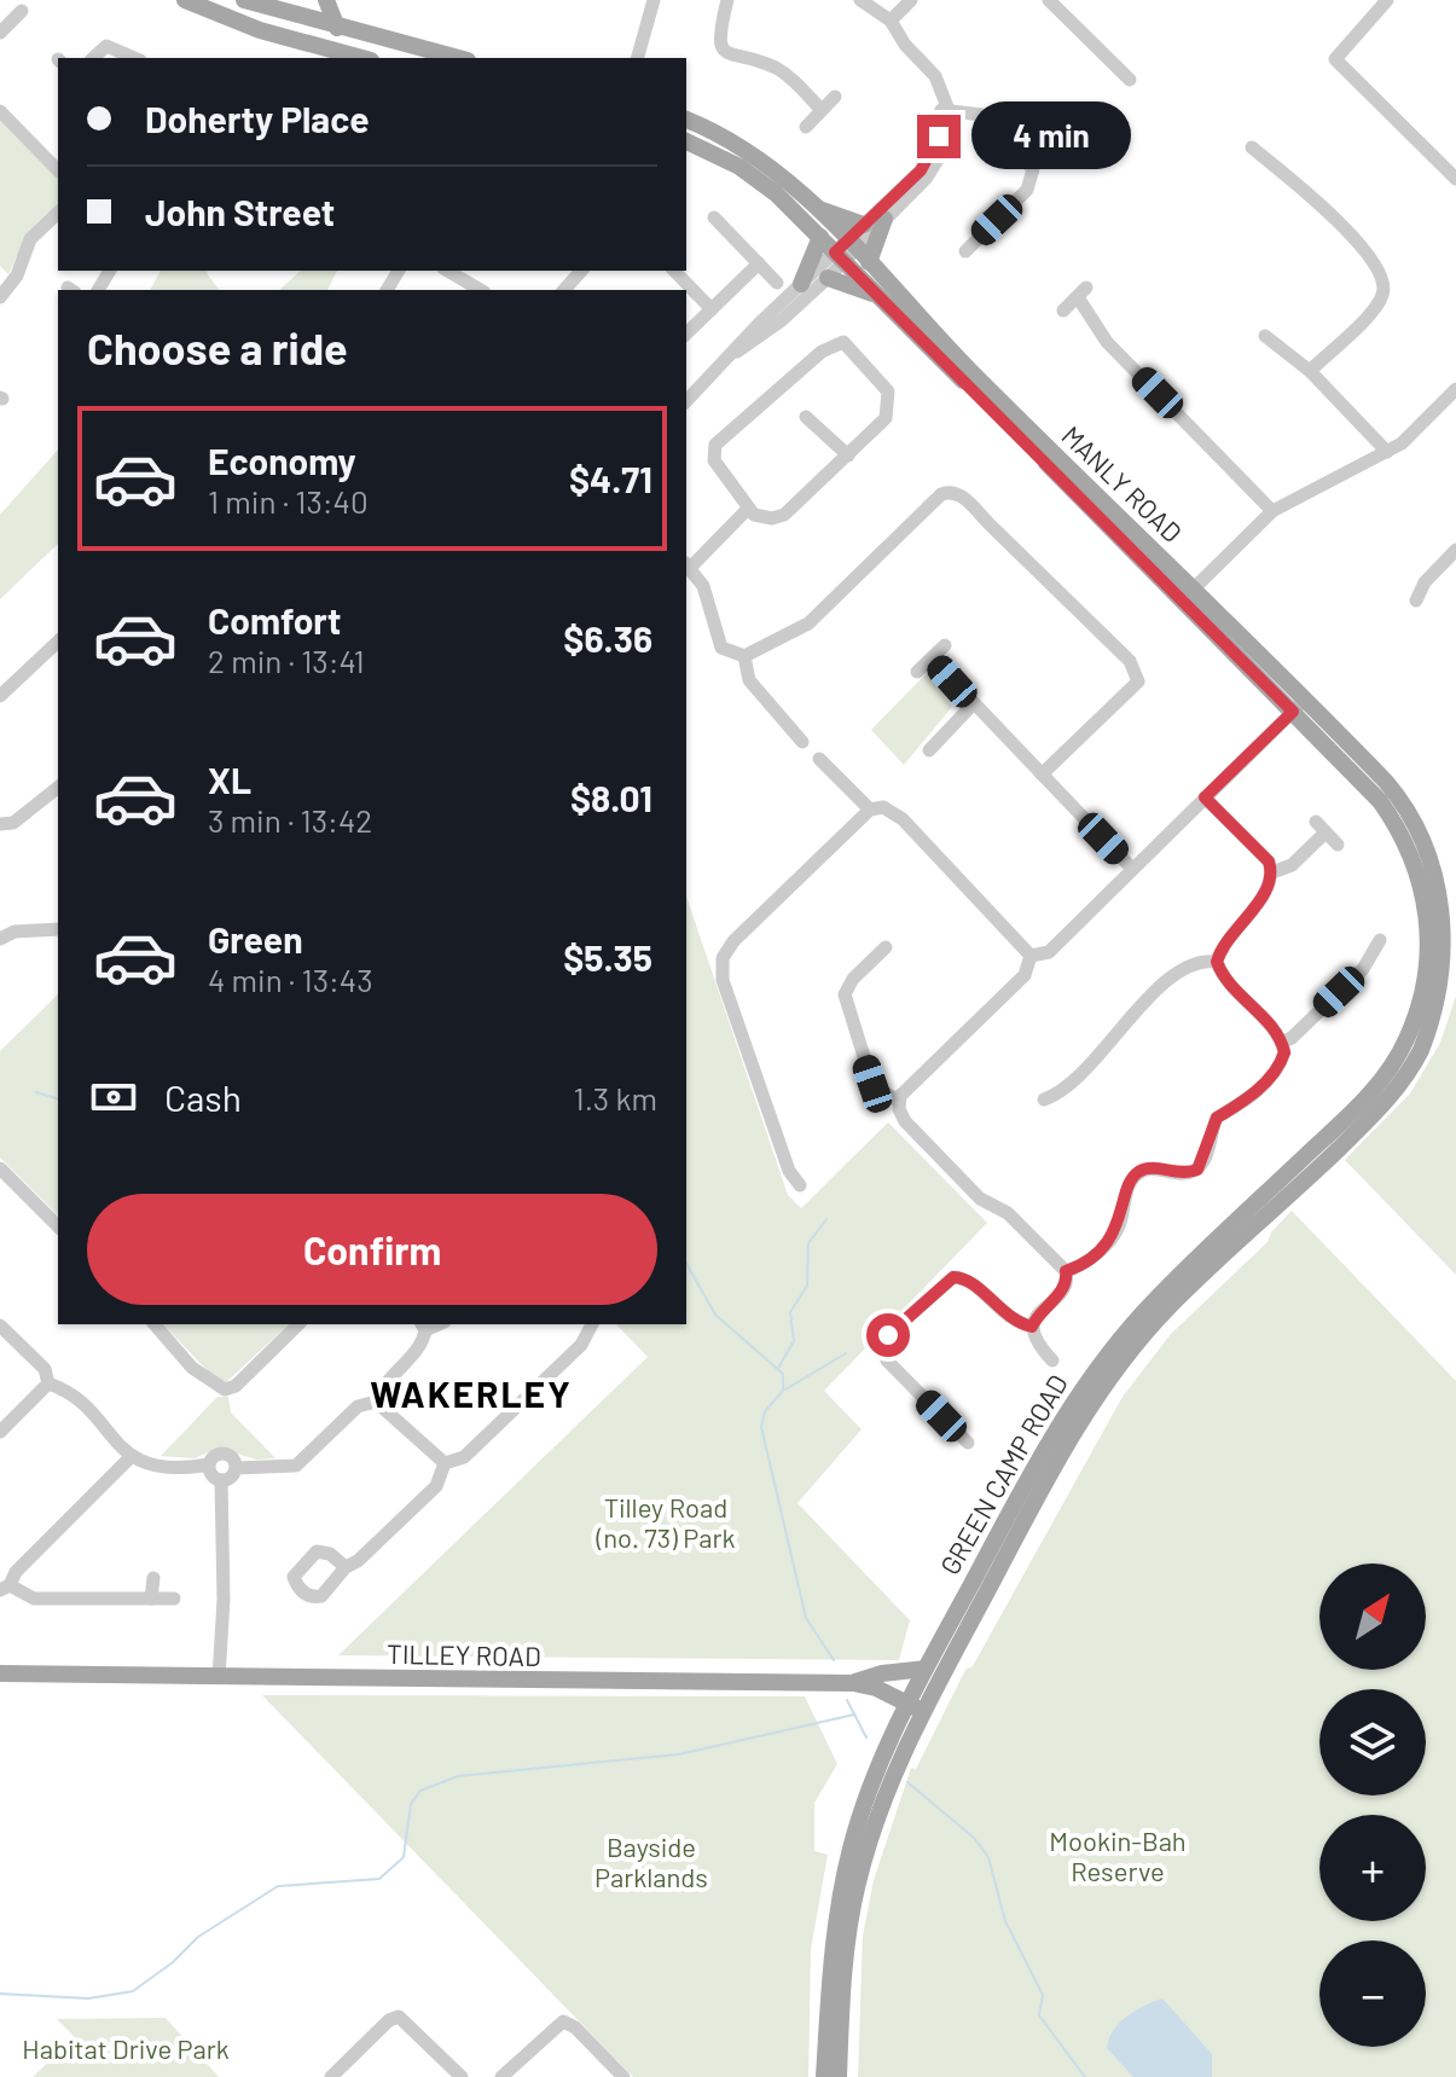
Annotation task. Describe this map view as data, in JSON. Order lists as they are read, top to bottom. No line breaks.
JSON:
{"streets":{"main road":["MANLY ROAD","GREEN CAMP ROAD","TILLEY ROAD"]},"crossings":[["MANLY ROAD","GREEN CAMP ROAD"],["GREEN CAMP ROAD","TILLEY ROAD"]],"districts":["WAKERLEY"],"parks":["Tilley Road (no. 73) Park","Mookin-Bah Reserve","Bayside Parklands","Habitat Drive Park"],"north":"top right","page":{"banner":["Doherty Place","John Street"],"bubble":"4 min","heading":"Choose a ride","list":[{"name":"Economy","note":"1 min · 13:40","value":"$4.71"},{"name":"Comfort","note":"2 min · 13:41","value":"$6.36"},{"name":"XL","note":"3 min · 13:42","value":"$8.01"},{"name":"Green","note":"4 min · 13:43","value":"$5.35"}],"pay":["Cash","1.3 km"],"buttons":"Confirm","map_buttons":["+","−"]}}
